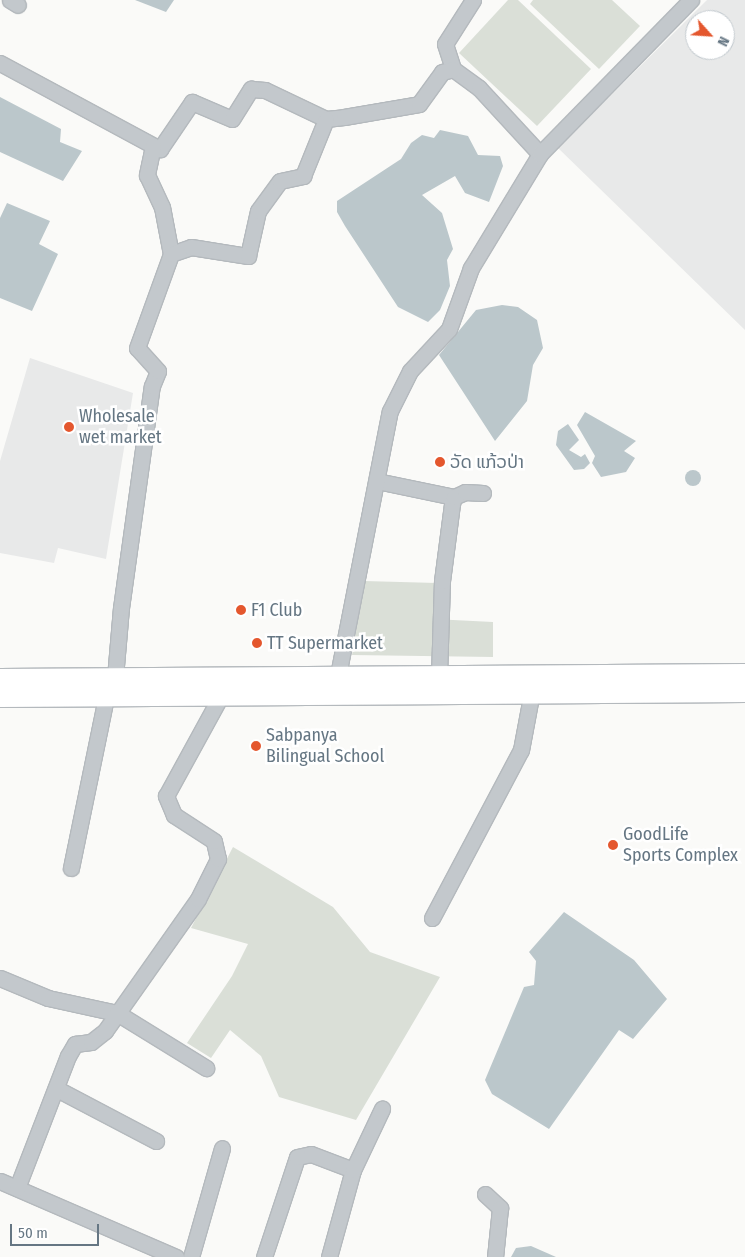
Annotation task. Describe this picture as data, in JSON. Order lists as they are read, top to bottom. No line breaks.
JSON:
{"places":["Wholesale wet market","ວັດ ແກ້ວປ່າ","F1 Club","TT Supermarket","Sabpanya Bilingual School","GoodLife Sports Complex"],"scale_bar":"50 m","north":"bottom right"}
